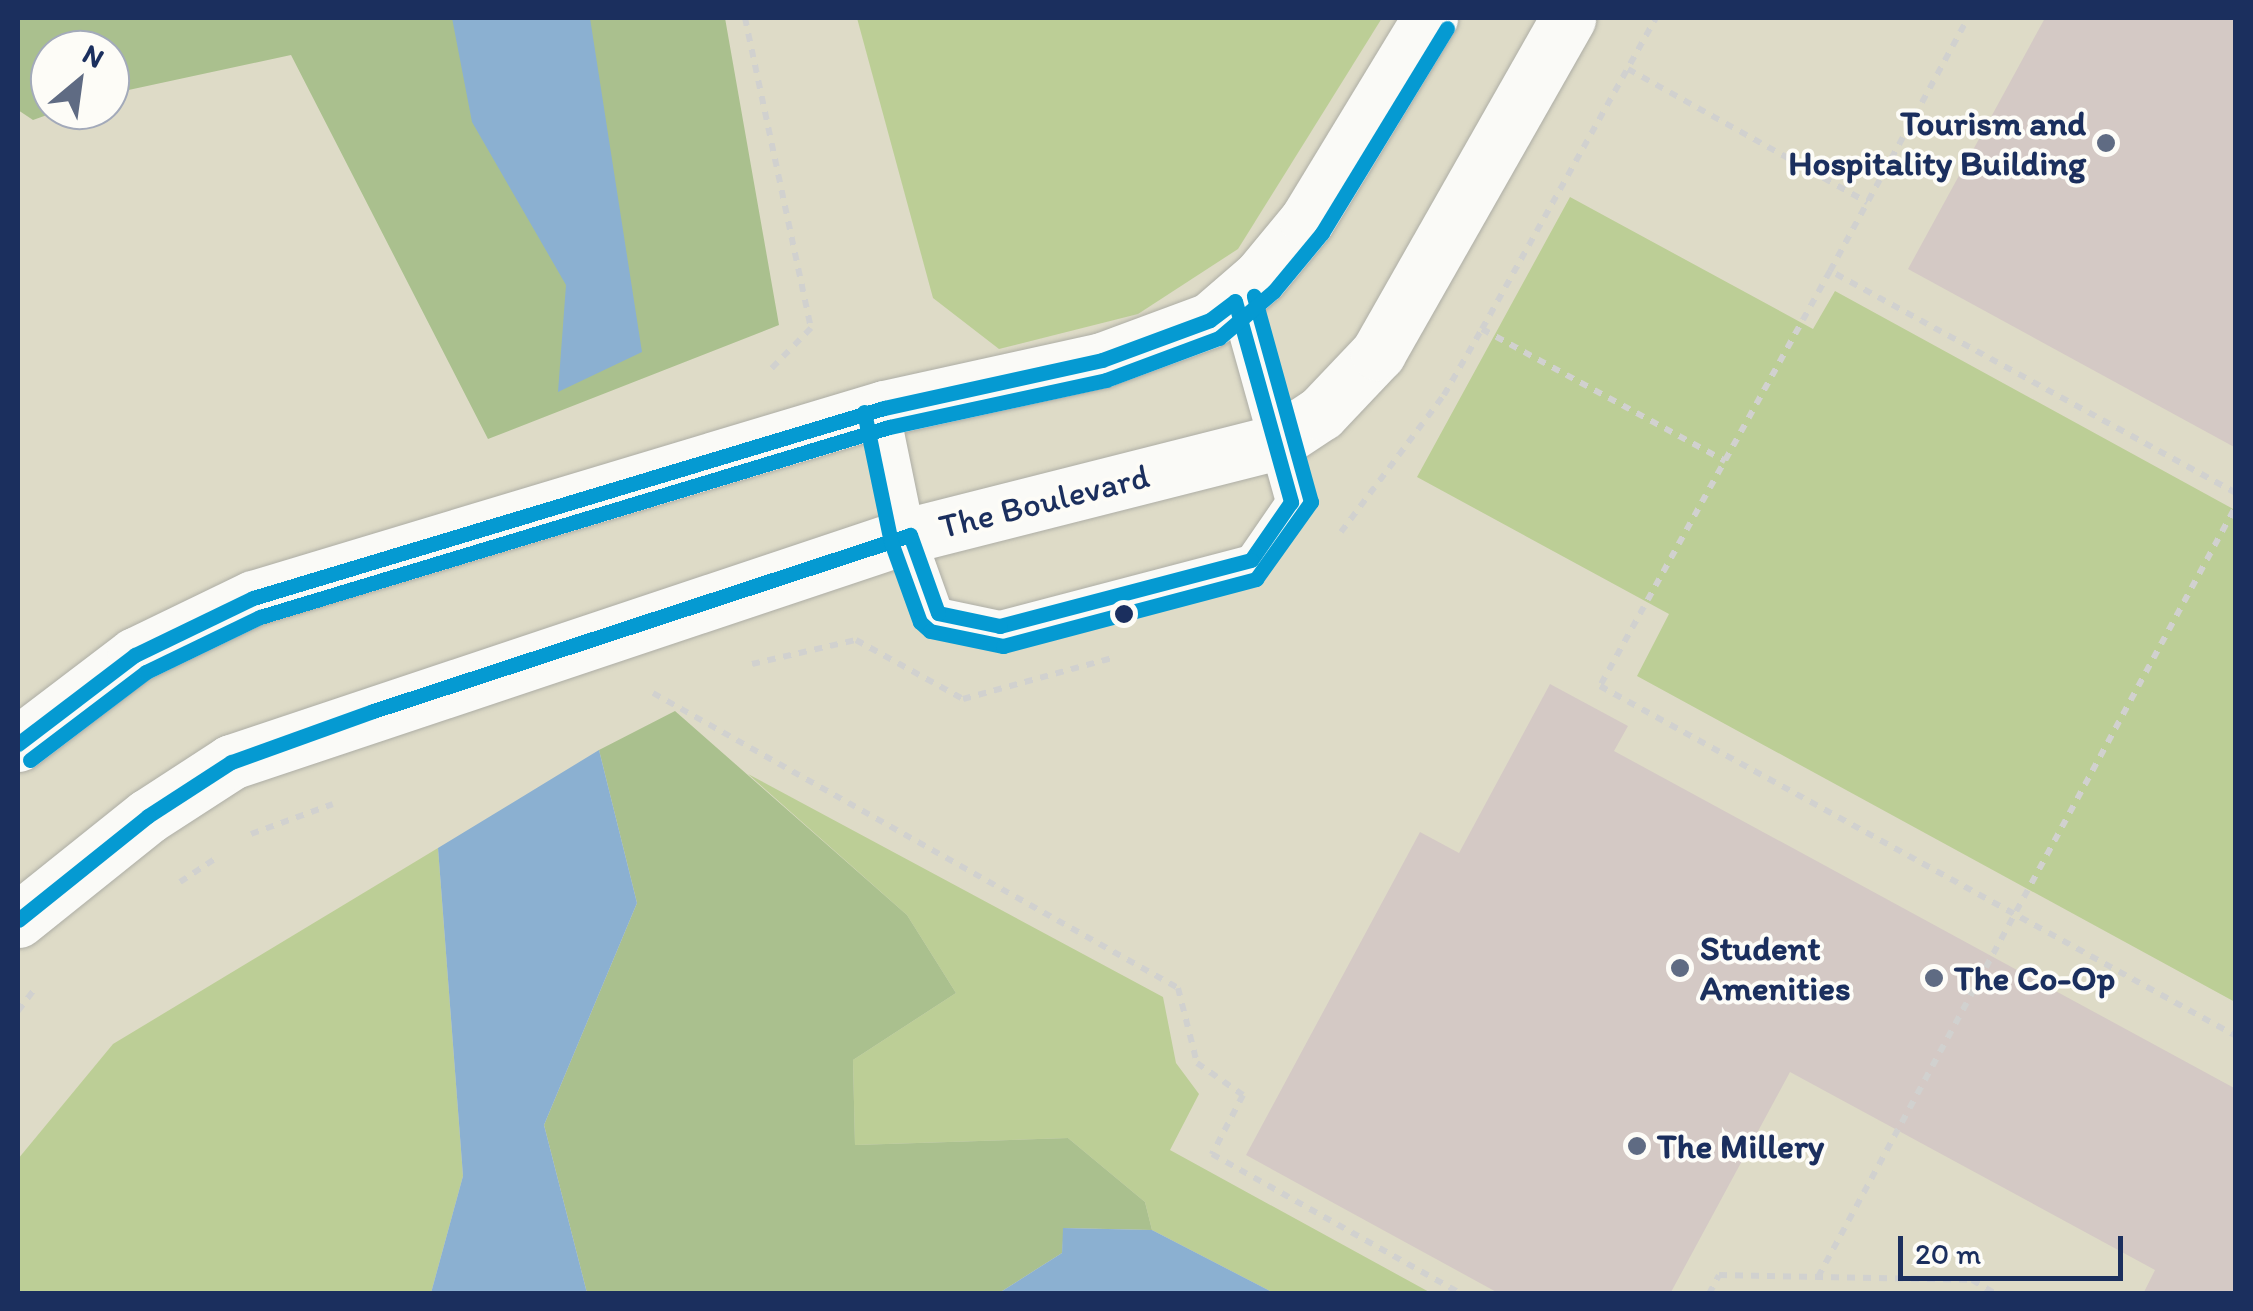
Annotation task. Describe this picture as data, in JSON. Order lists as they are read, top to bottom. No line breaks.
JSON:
{"streets":{"street":["The Boulevard"]},"places":["Tourism and Hospitality Building","Student Amenities","The Co-Op","The Millery"],"scale_bar":"20 m","north":"top right"}
